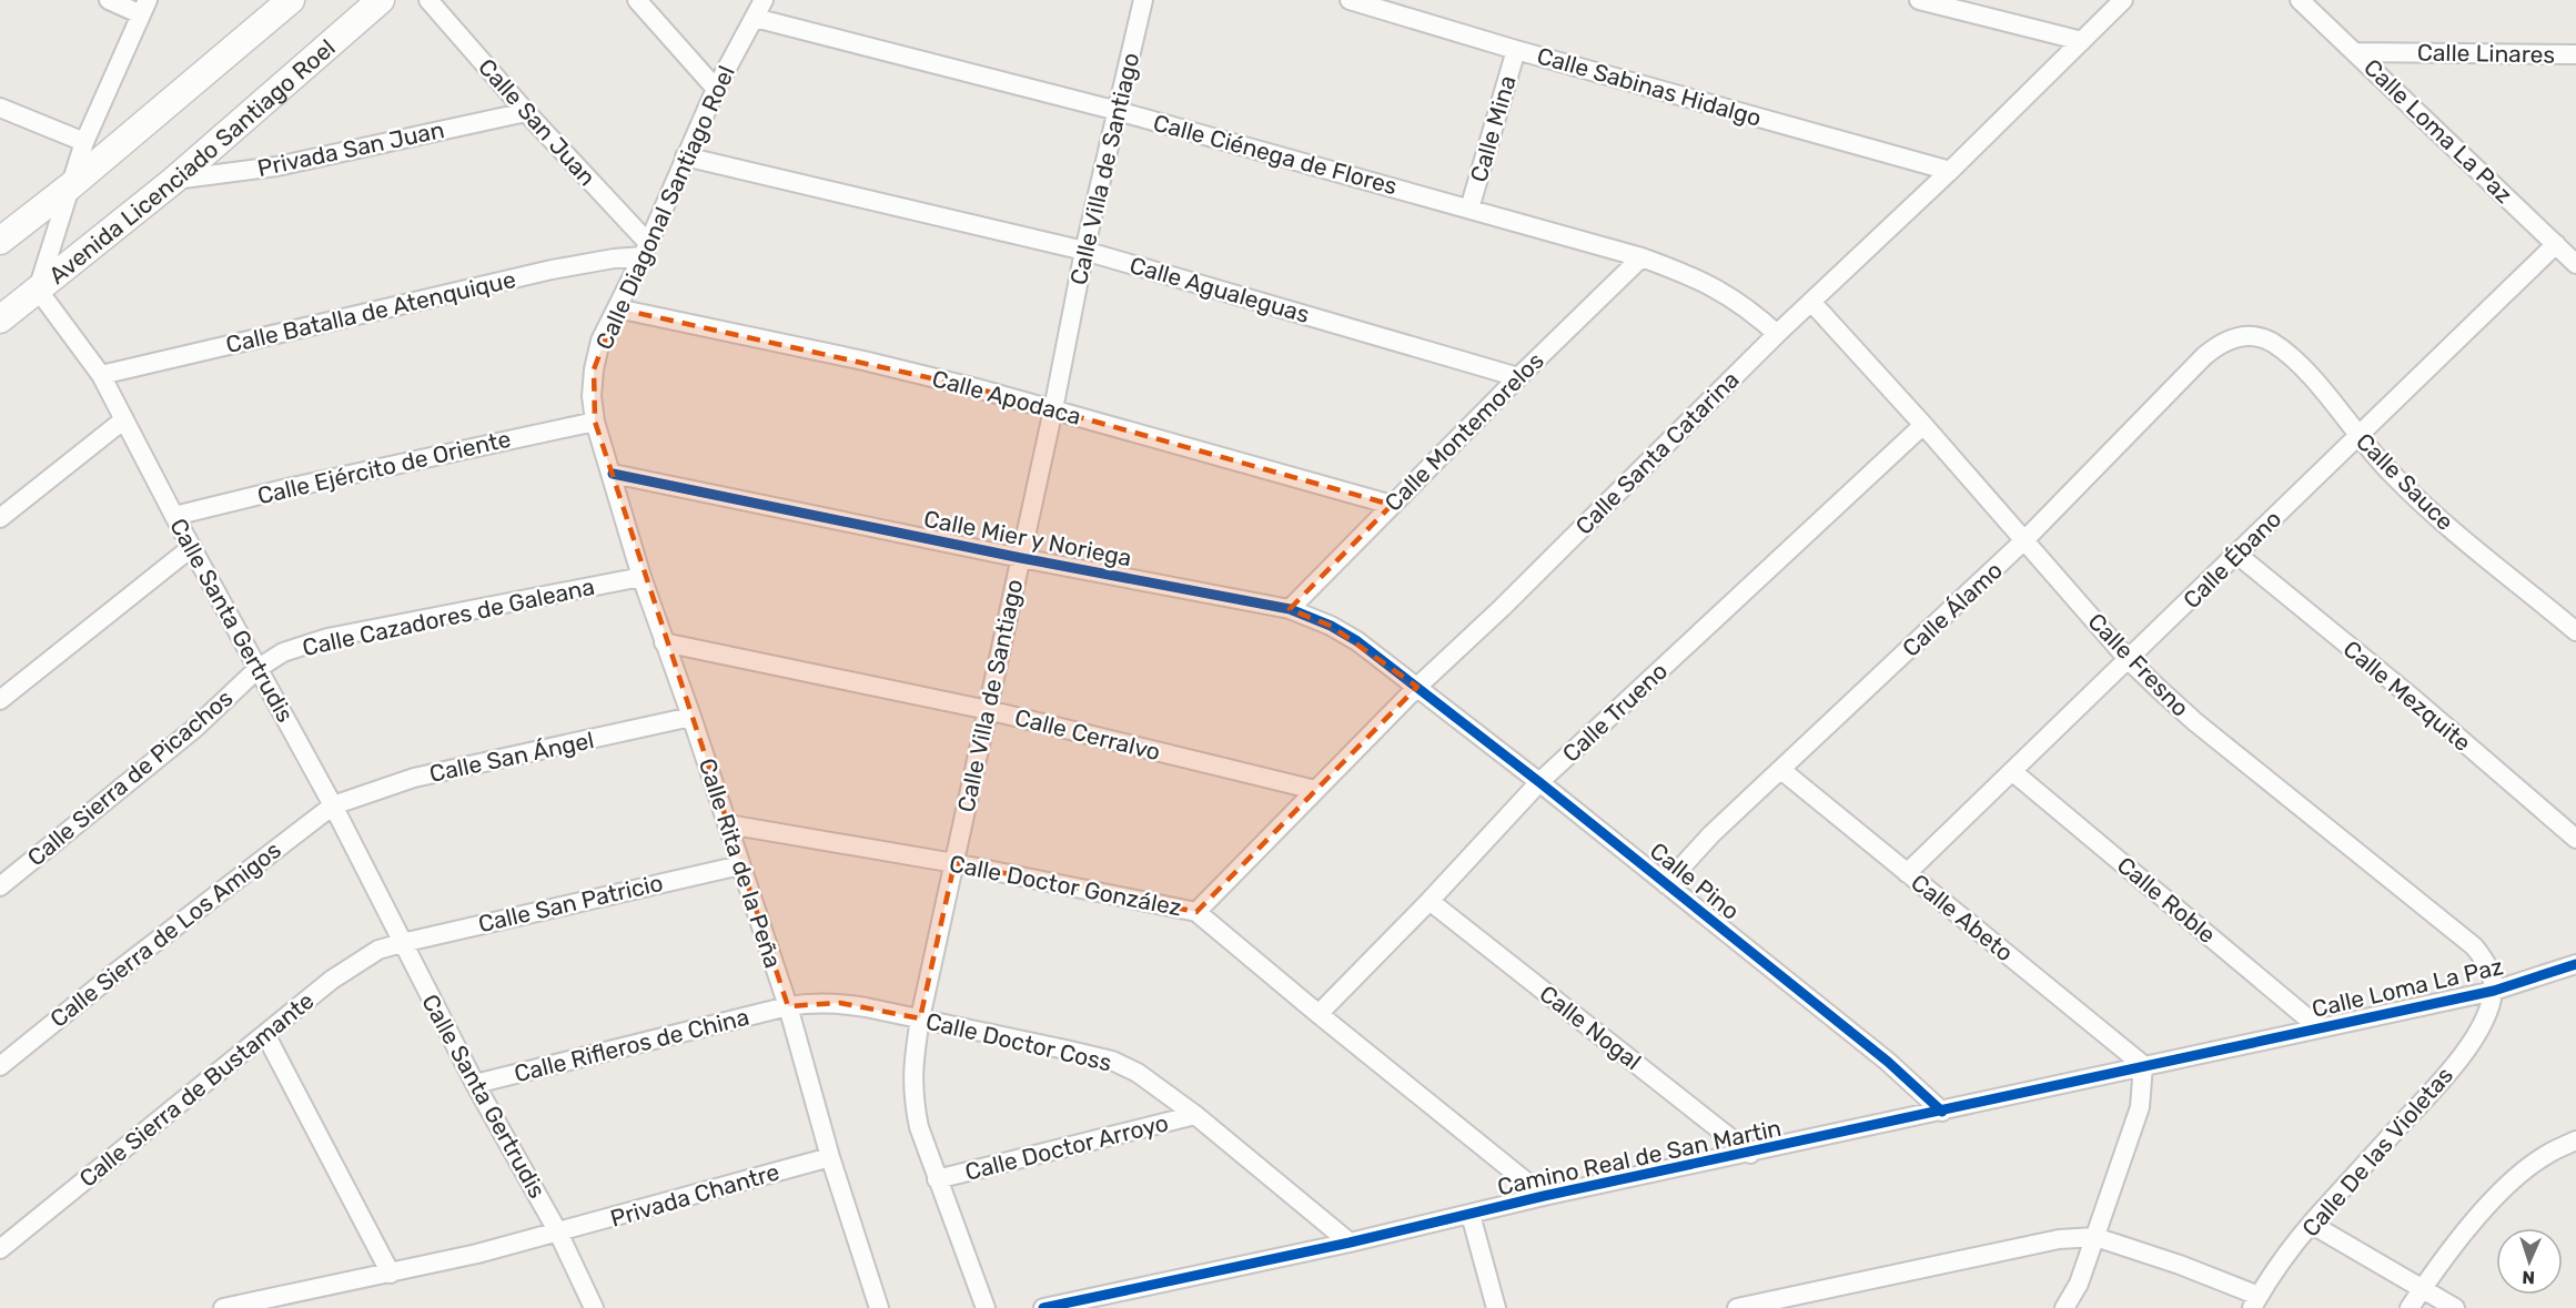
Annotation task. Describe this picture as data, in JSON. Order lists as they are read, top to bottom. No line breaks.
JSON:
{"streets":{"street":["Calle Linares","Calle Sabinas Hidalgo","Calle San Juan","Calle Mina","Calle Loma La Paz","Privada San Juan","Calle Ciénega de Flores","Avenida Licenciado Santiago Roel","Calle Villa de Santiago","Calle Diagonal Santiago Roel","Calle Agualeguas","Calle Batalla de Atenquique","Calle Apodaca","Calle Montemorelos","Calle Santa Catarina","Calle Ejército de Oriente","Calle Sauce","Calle Mier y Noriega","Calle Ébano","Calle Álamo","Calle Cazadores de Galeana","Calle Santa Gertrudis","Calle Fresno","Calle Mezquite","Calle Trueno","Calle Cerralvo","Calle San Ángel","Calle Sierra de Picachos","Calle Rita de la Peña","Calle Pino","Calle Doctor González","Calle Roble","Calle San Patricio","Calle Abeto","Calle Sierra de Los Amigos","Calle Nogal","Calle Doctor Coss","Calle Rifleros de China","Calle Sierra de Bustamante","Calle Doctor Arroyo","Calle De las Violetas","Camino Real de San Martin","Privada Chantre"]},"crossings":[["Calle Linares","Calle Loma La Paz"],["Calle Sabinas Hidalgo","Calle Mina"],["Calle Sabinas Hidalgo","Calle Santa Catarina"],["Calle San Juan","Privada San Juan"],["Calle San Juan","Calle Diagonal Santiago Roel"],["Calle San Juan","Calle Batalla de Atenquique"],["Calle Mina","Calle Ciénega de Flores"],["Calle Loma La Paz","Calle Ébano"],["Calle Loma La Paz","Calle Fresno"],["Calle Loma La Paz","Calle Roble"],["Calle Loma La Paz","Calle De las Violetas"],["Calle Loma La Paz","Camino Real de San Martin"],["Privada San Juan","Avenida Licenciado Santiago Roel"],["Calle Ciénega de Flores","Calle Villa de Santiago"],["Calle Ciénega de Flores","Calle Diagonal Santiago Roel"],["Calle Ciénega de Flores","Calle Montemorelos"],["Calle Ciénega de Flores","Calle Santa Catarina"],["Avenida Licenciado Santiago Roel","Calle Santa Gertrudis"],["Calle Villa de Santiago","Calle Agualeguas"],["Calle Villa de Santiago","Calle Apodaca"],["Calle Villa de Santiago","Calle Mier y Noriega"],["Calle Villa de Santiago","Calle Cerralvo"],["Calle Villa de Santiago","Calle Doctor González"],["Calle Villa de Santiago","Calle Doctor Coss"],["Calle Villa de Santiago","Calle Doctor Arroyo"],["Calle Diagonal Santiago Roel","Calle Agualeguas"],["Calle Diagonal Santiago Roel","Calle Batalla de Atenquique"],["Calle Diagonal Santiago Roel","Calle Apodaca"],["Calle Diagonal Santiago Roel","Calle Ejército de Oriente"],["Calle Diagonal Santiago Roel","Calle Rita de la Peña"],["Calle Agualeguas","Calle Montemorelos"],["Calle Batalla de Atenquique","Calle Santa Gertrudis"],["Calle Apodaca","Calle Montemorelos"],["Calle Montemorelos","Calle Mier y Noriega"],["Calle Santa Catarina","Calle Mier y Noriega"],["Calle Santa Catarina","Calle Fresno"],["Calle Santa Catarina","Calle Cerralvo"],["Calle Santa Catarina","Calle Pino"],["Calle Santa Catarina","Calle Doctor González"],["Calle Ejército de Oriente","Calle Santa Gertrudis"],["Calle Ejército de Oriente","Calle Rita de la Peña"],["Calle Sauce","Calle Ébano"],["Calle Sauce","Calle Álamo"],["Calle Mier y Noriega","Calle Rita de la Peña"],["Calle Mier y Noriega","Calle Pino"],["Calle Ébano","Calle Fresno"],["Calle Ébano","Calle Mezquite"],["Calle Ébano","Calle Roble"],["Calle Ébano","Calle Abeto"],["Calle Álamo","Calle Fresno"],["Calle Álamo","Calle Pino"],["Calle Álamo","Calle Abeto"],["Calle Cazadores de Galeana","Calle Santa Gertrudis"],["Calle Cazadores de Galeana","Calle Sierra de Picachos"],["Calle Cazadores de Galeana","Calle Rita de la Peña"],["Calle Santa Gertrudis","Calle San Ángel"],["Calle Santa Gertrudis","Calle Sierra de Picachos"],["Calle Santa Gertrudis","Calle San Patricio"],["Calle Santa Gertrudis","Calle Sierra de Los Amigos"],["Calle Santa Gertrudis","Calle Rifleros de China"],["Calle Santa Gertrudis","Calle Sierra de Bustamante"],["Calle Santa Gertrudis","Privada Chantre"],["Calle Fresno","Calle Trueno"],["Calle Fresno","Calle De las Violetas"],["Calle Trueno","Calle Pino"],["Calle Trueno","Calle Doctor González"],["Calle Trueno","Calle Nogal"],["Calle Cerralvo","Calle Rita de la Peña"],["Calle San Ángel","Calle Rita de la Peña"],["Calle San Ángel","Calle Sierra de Los Amigos"],["Calle Rita de la Peña","Calle Doctor González"],["Calle Rita de la Peña","Calle San Patricio"],["Calle Rita de la Peña","Calle Doctor Coss"],["Calle Rita de la Peña","Calle Rifleros de China"],["Calle Rita de la Peña","Privada Chantre"],["Calle Pino","Camino Real de San Martin"],["Calle Doctor González","Camino Real de San Martin"],["Calle San Patricio","Calle Sierra de Bustamante"],["Calle Abeto","Camino Real de San Martin"],["Calle Nogal","Camino Real de San Martin"],["Calle Doctor Coss","Calle Rifleros de China"],["Calle Doctor Coss","Calle Doctor Arroyo"],["Calle Doctor Coss","Camino Real de San Martin"]],"north":"bottom"}
